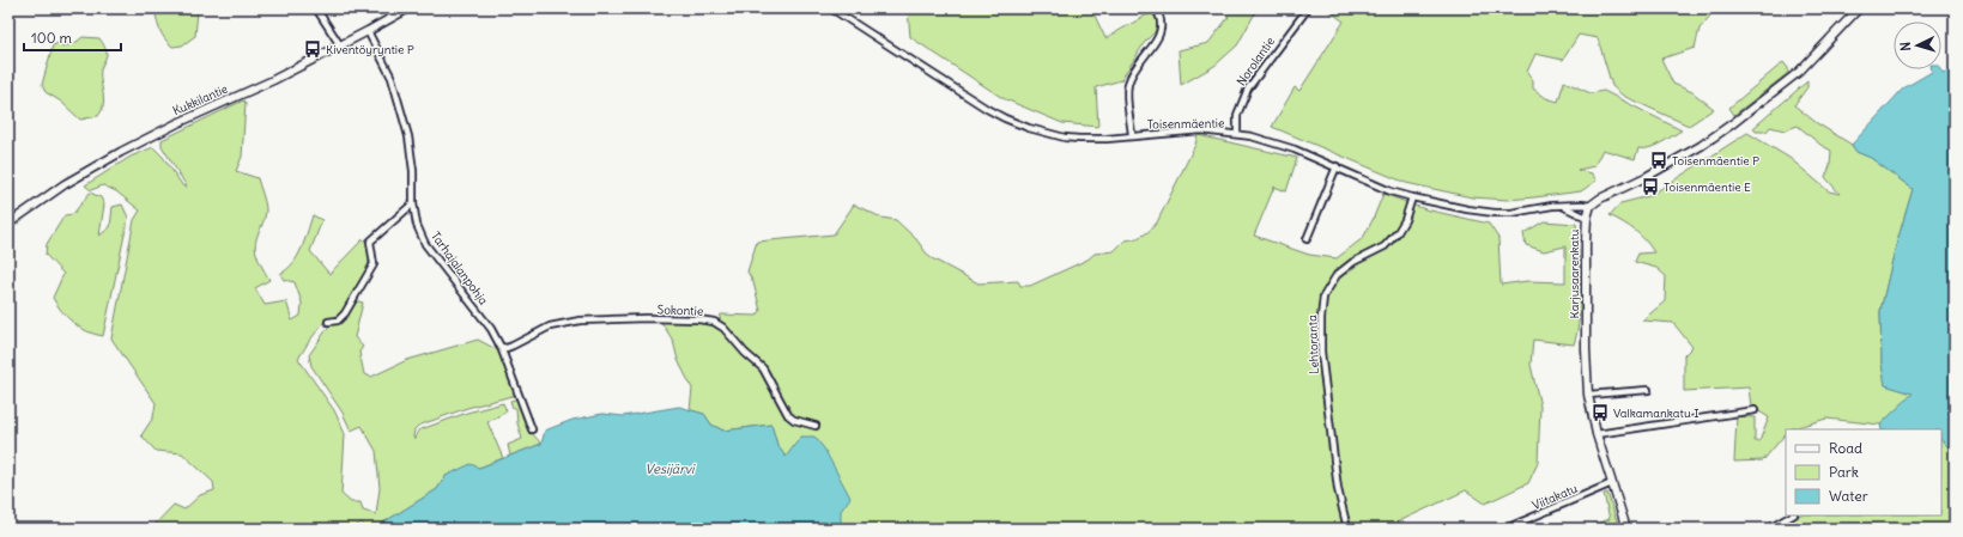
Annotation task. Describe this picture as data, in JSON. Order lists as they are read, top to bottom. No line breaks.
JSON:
{"streets":{"street":["Norolantie","Kukkilantie","Toisenmäentie","Tarhajalanpohja","Karjusaarenkatu","Sokontie","Lehtoranta","Viitakatu"]},"crossings":[["Norolantie","Toisenmäentie"],["Kukkilantie","Tarhajalanpohja"],["Toisenmäentie","Karjusaarenkatu"],["Toisenmäentie","Lehtoranta"],["Tarhajalanpohja","Sokontie"],["Karjusaarenkatu","Viitakatu"]],"water":["Vesijärvi"],"places":{"bus stop":["Kiventöyryntie P","Toisenmäentie P","Toisenmäentie E","Valkamankatu I"]},"legend":["Road","Park","Water"],"scale_bar":"100 m","north":"left"}
